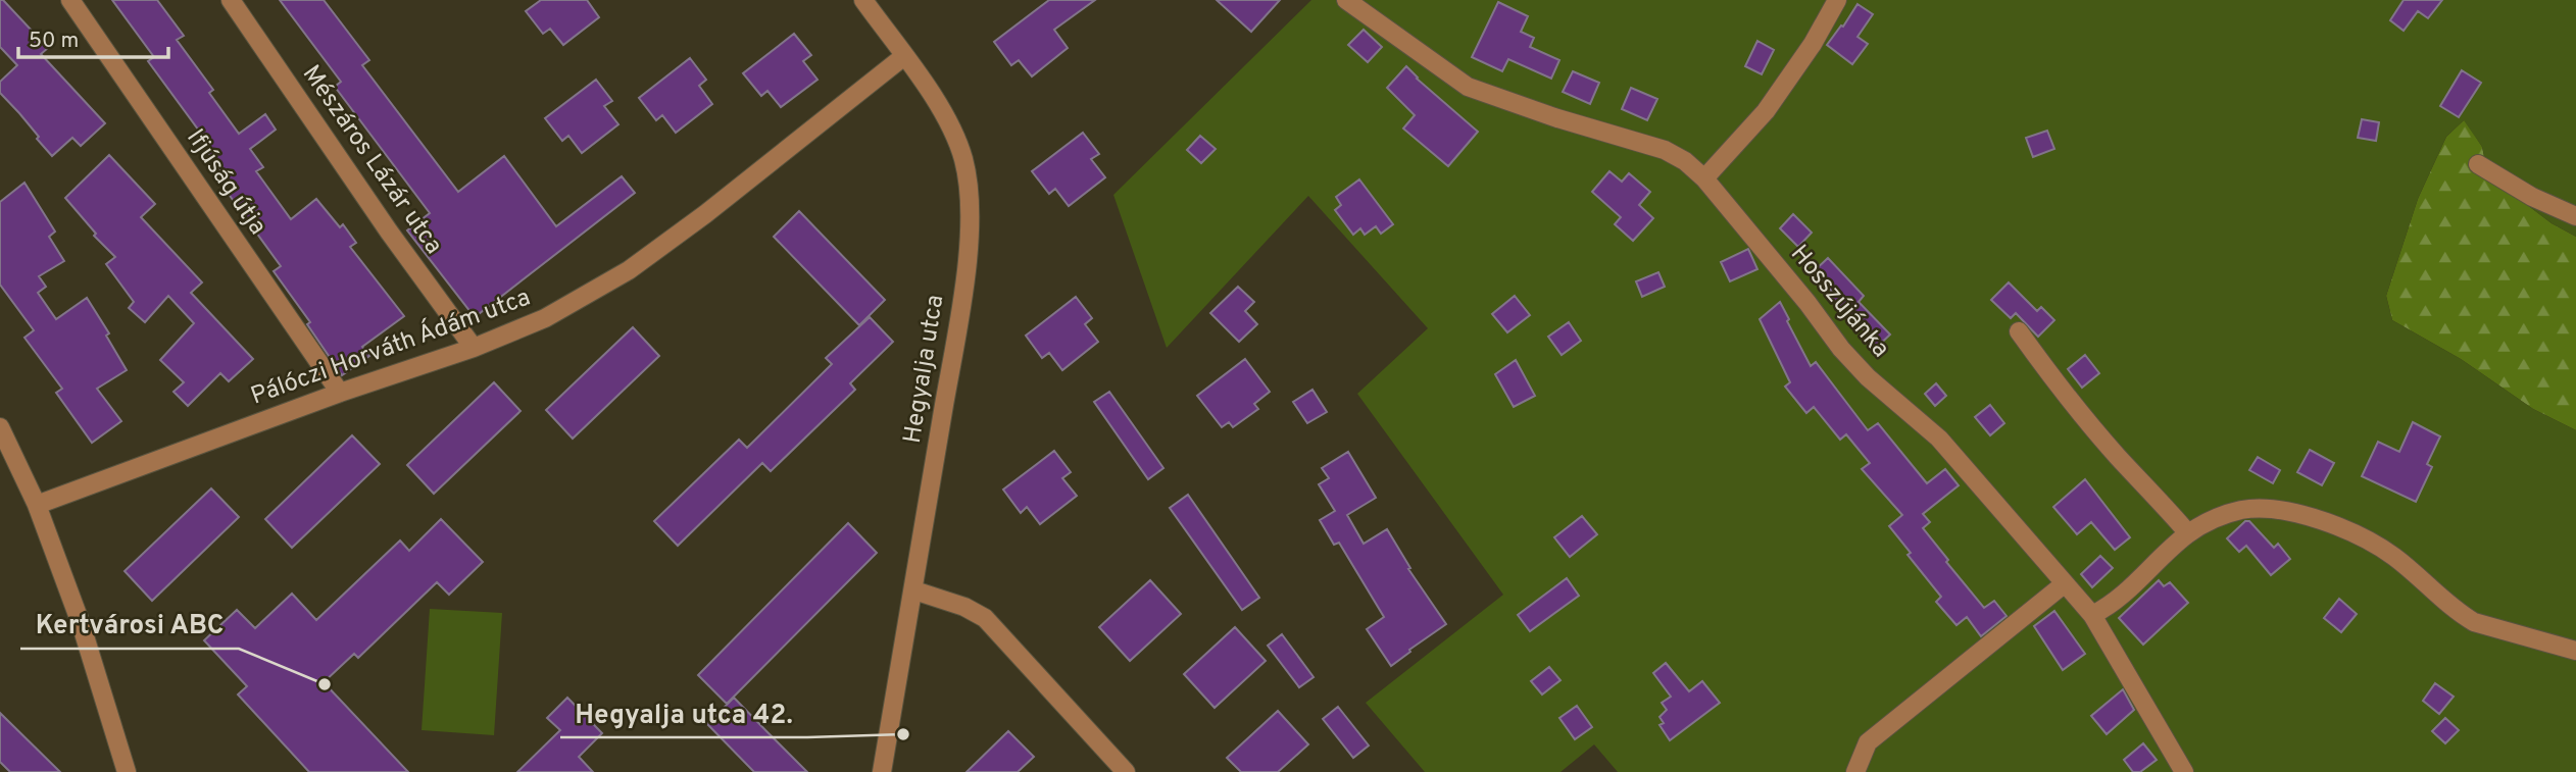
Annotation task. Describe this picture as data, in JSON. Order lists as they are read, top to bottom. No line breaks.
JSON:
{"streets":{"street":["Mészáros Lázár utca","Ifjúság útja","Hosszújánka","Pálóczi Horváth Ádám utca","Hegyalja utca"]},"crossings":[["Mészáros Lázár utca","Pálóczi Horváth Ádám utca"],["Ifjúság útja","Pálóczi Horváth Ádám utca"],["Pálóczi Horváth Ádám utca","Hegyalja utca"]],"places":["Kertvárosi ABC","Hegyalja utca 42."],"scale_bar":"50 m"}
